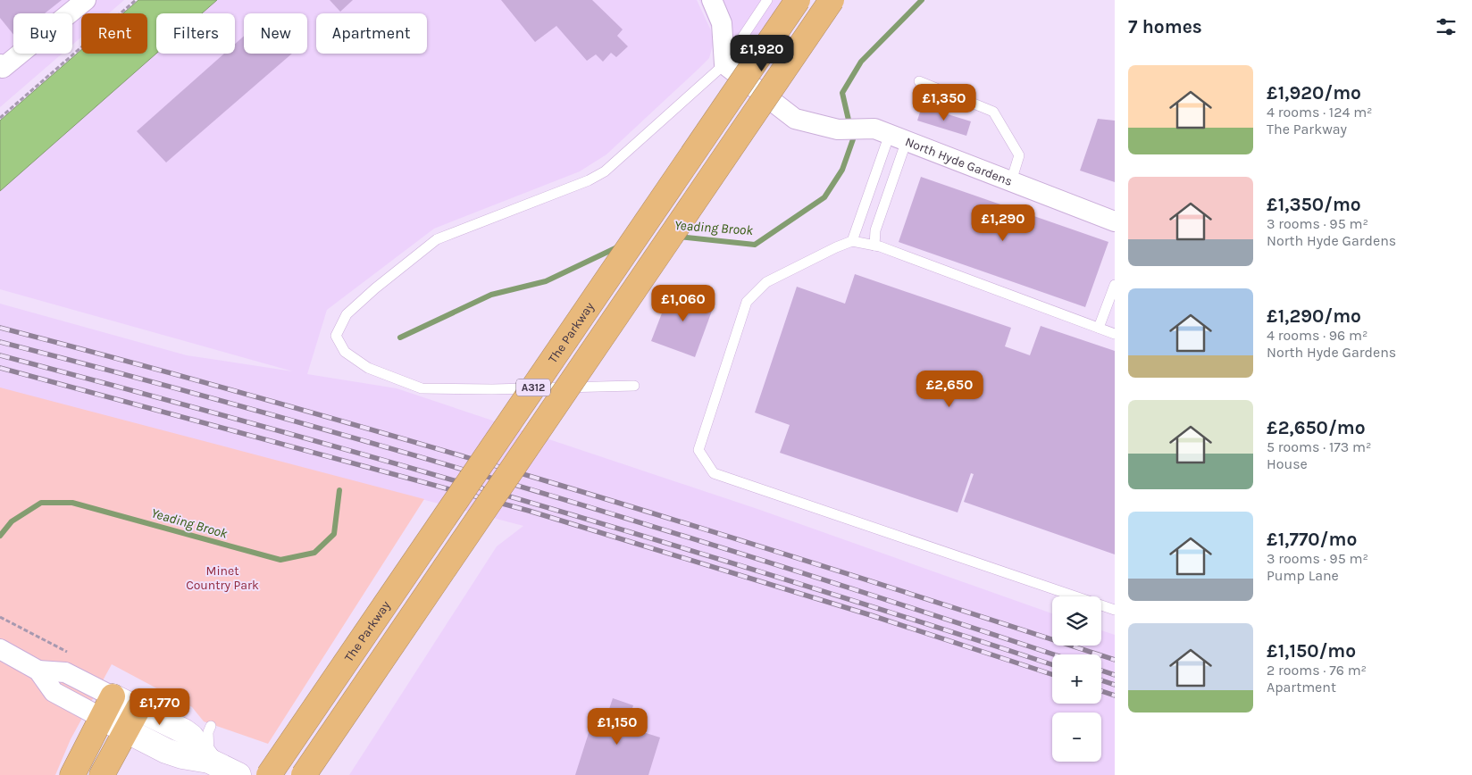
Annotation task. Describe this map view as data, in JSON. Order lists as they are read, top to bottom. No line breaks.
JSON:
{"streets":{"highway":["The Parkway","A312"],"street":["North Hyde Gardens"]},"water":["Yeading Brook"],"parks":["Minet Country Park"],"page":{"heading":"7 homes","chip":["Buy","Rent","Filters","New","Apartment"],"price":["£1,920","£1,350","£1,290","£1,060","£2,650","£1,770","£1,150"],"list":[{"name":"£1,920/mo","note":"4 rooms · 124 m² · The Parkway"},{"name":"£1,350/mo","note":"3 rooms · 95 m² · North Hyde Gardens"},{"name":"£1,290/mo","note":"4 rooms · 96 m² · North Hyde Gardens"},{"name":"£2,650/mo","note":"5 rooms · 173 m² · House"},{"name":"£1,770/mo","note":"3 rooms · 95 m² · Pump Lane"},{"name":"£1,150/mo","note":"2 rooms · 76 m² · Apartment"}],"map_buttons":["+","−"]}}
